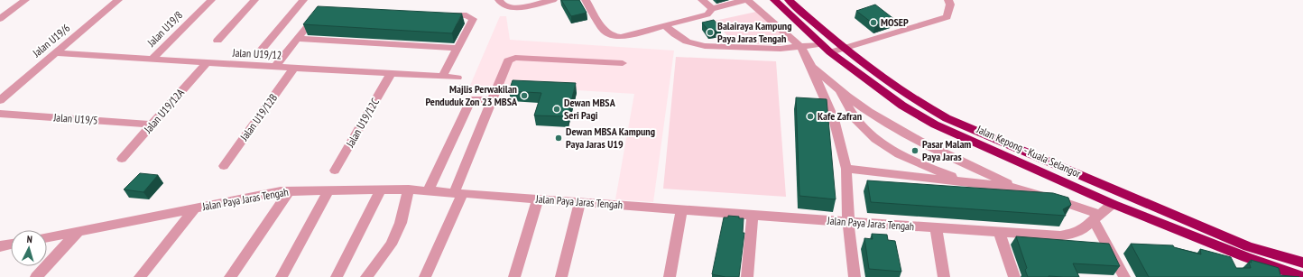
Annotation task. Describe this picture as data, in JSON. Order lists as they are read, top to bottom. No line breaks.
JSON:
{"streets":{"highway":["Jalan Kepong - Kuala Selangor"],"street":["Jalan U19/8","Jalan U19/6","Jalan U19/12","Jalan U19/12A","Jalan U19/12B","Jalan U19/5","Jalan U19/12C","Jalan Paya Jaras Tengah"]},"crossings":[["Jalan U19/8","Jalan U19/12"],["Jalan U19/6","Jalan U19/12"],["Jalan U19/12","Jalan U19/12A"],["Jalan U19/12","Jalan U19/12B"],["Jalan U19/12","Jalan U19/12C"],["Jalan U19/12A","Jalan U19/5"],["Jalan Kepong - Kuala Selangor","Jalan Paya Jaras Tengah"]],"places":["MOSEP","Balairaya Kampung Paya Jaras Tengah","Majlis Perwakilan Penduduk Zon 23 MBSA","Dewan MBSA Seri Pagi","Kafe Zafran","Dewan MBSA Kampung Paya Jaras U19","Pasar Malam Paya Jaras"],"north":"top"}
